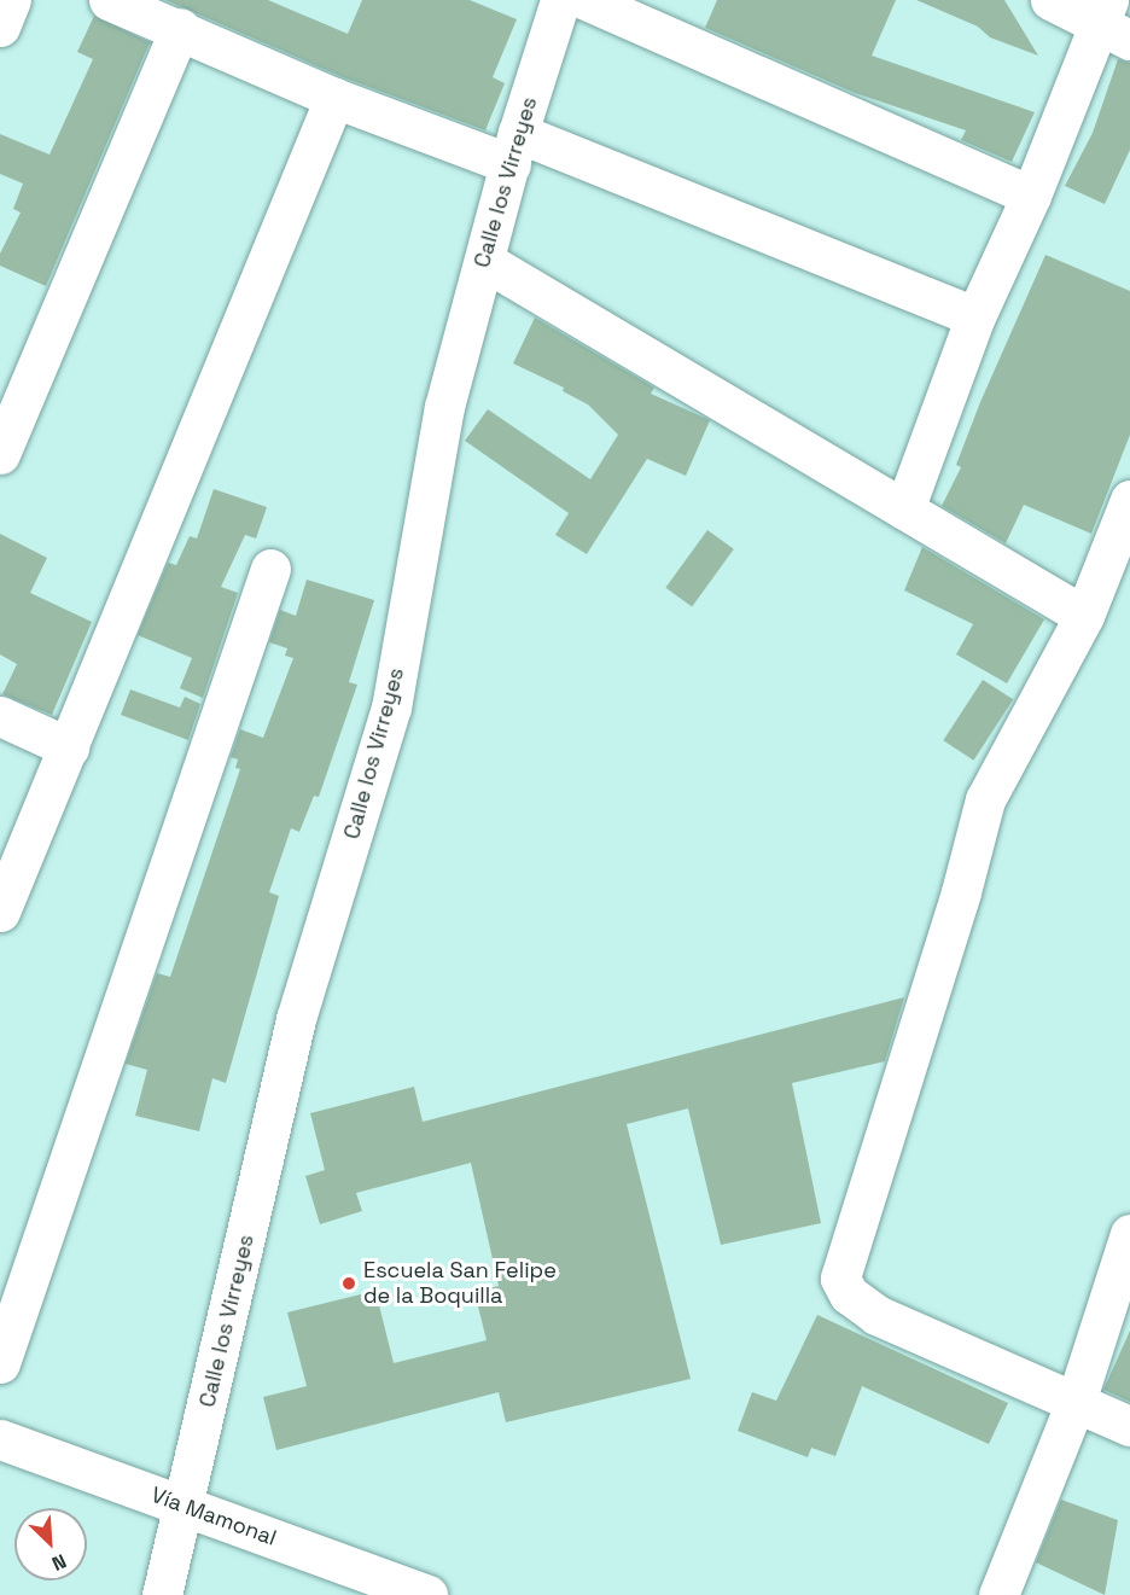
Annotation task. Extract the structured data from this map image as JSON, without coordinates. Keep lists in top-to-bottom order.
{
  "streets": {
    "street": ["Calle los Virreyes", "Vía Mamonal"]
  },
  "crossings": [
    ["Calle los Virreyes", "Vía Mamonal"]
  ],
  "places": ["Escuela San Felipe de la Boquilla"],
  "north": "bottom right"
}
